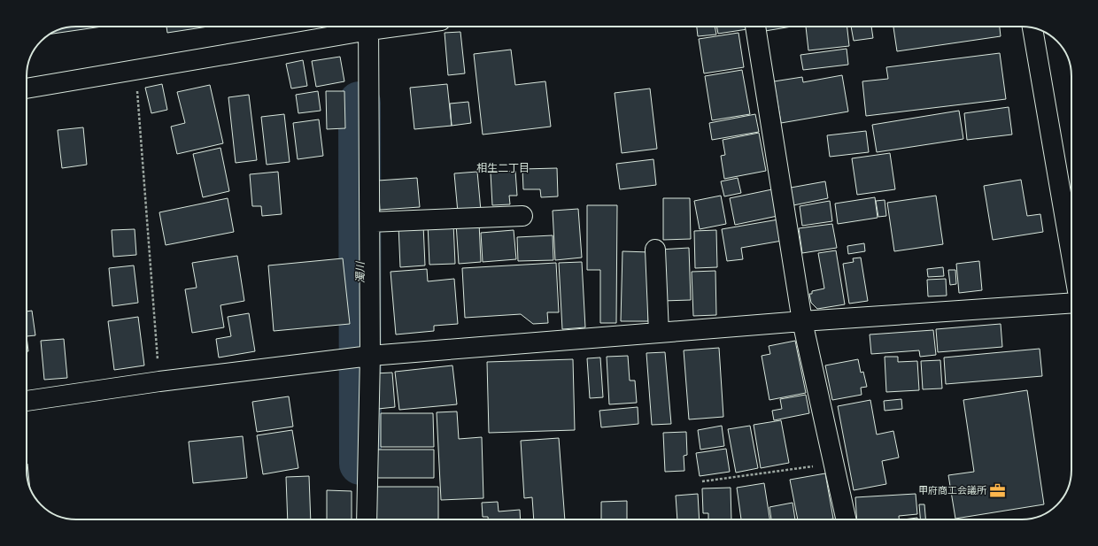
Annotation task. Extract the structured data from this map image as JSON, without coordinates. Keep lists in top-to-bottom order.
{
  "districts": ["相生二丁目"],
  "water": ["濁川"],
  "places": {
    "office": ["甲府商工会議所"]
  }
}
